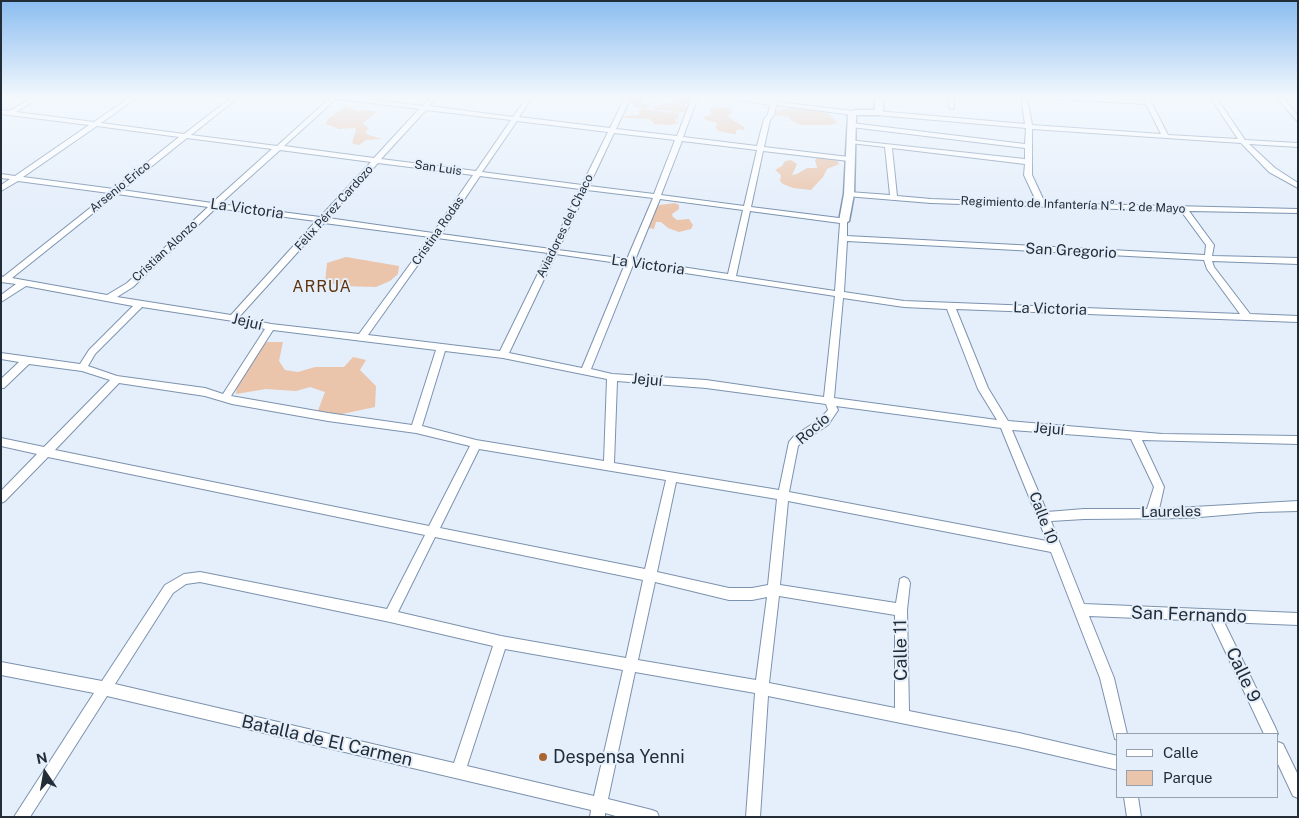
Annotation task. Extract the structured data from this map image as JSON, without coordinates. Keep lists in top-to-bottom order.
{
  "streets": {
    "main road": ["Rocío"],
    "street": [
      "San Luis",
      "Arsenio Erico",
      "Regimiento de Infantería N° 1. 2 de Mayo",
      "Felix Pérez Cardozo",
      "La Victoria",
      "Aviadores del Chaco",
      "Cristina Rodas",
      "Cristian Alonzo",
      "San Gregorio",
      "Jejuí",
      "Laureles",
      "Calle 10",
      "San Fernando",
      "Calle 11",
      "Calle 9",
      "Batalla de El Carmen"
    ]
  },
  "crossings": [
    ["San Luis", "Arsenio Erico"],
    ["San Luis", "Felix Pérez Cardozo"],
    ["San Luis", "Aviadores del Chaco"],
    ["San Luis", "Cristina Rodas"],
    ["San Luis", "Cristian Alonzo"],
    ["San Luis", "Rocío"],
    ["Arsenio Erico", "La Victoria"],
    ["Arsenio Erico", "Jejuí"],
    ["Regimiento de Infantería N° 1. 2 de Mayo", "Rocío"],
    ["Felix Pérez Cardozo", "La Victoria"],
    ["Felix Pérez Cardozo", "Jejuí"],
    ["La Victoria", "Aviadores del Chaco"],
    ["La Victoria", "Cristina Rodas"],
    ["La Victoria", "Cristian Alonzo"],
    ["La Victoria", "Rocío"],
    ["La Victoria", "Calle 10"],
    ["Aviadores del Chaco", "Jejuí"],
    ["Cristina Rodas", "Jejuí"],
    ["Cristian Alonzo", "Jejuí"],
    ["San Gregorio", "Rocío"],
    ["Jejuí", "Rocío"],
    ["Jejuí", "Calle 10"],
    ["Laureles", "Calle 10"],
    ["Calle 10", "San Fernando"],
    ["San Fernando", "Calle 9"]
  ],
  "districts": ["ARRUA"],
  "places": ["Despensa Yenni"],
  "legend": ["Calle", "Parque"],
  "north": "top"
}
